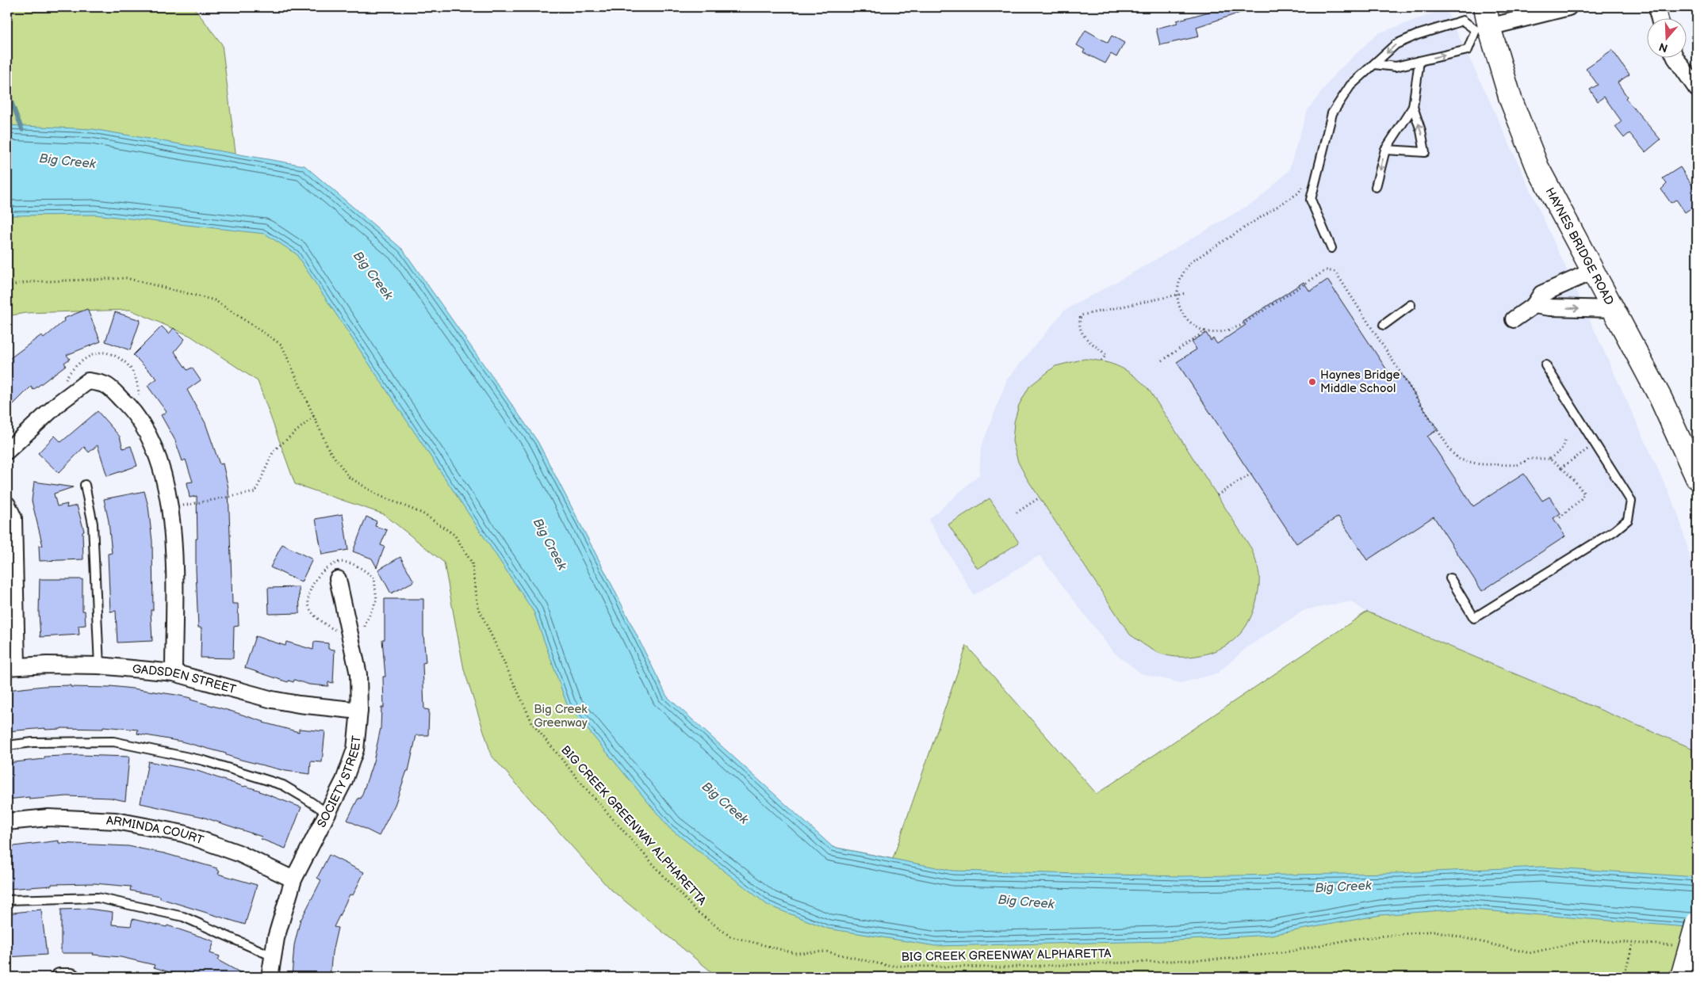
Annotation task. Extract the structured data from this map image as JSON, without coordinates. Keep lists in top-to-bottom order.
{
  "streets": {
    "main road": ["HAYNES BRIDGE ROAD"],
    "street": ["GADSDEN STREET", "SOCIETY STREET", "ARMINDA COURT"],
    "path": ["BIG CREEK GREENWAY ALPHARETTA"]
  },
  "crossings": [
    ["GADSDEN STREET", "SOCIETY STREET"],
    ["SOCIETY STREET", "ARMINDA COURT"]
  ],
  "water": ["Big Creek"],
  "parks": ["Big Creek Greenway"],
  "places": ["Haynes Bridge Middle School"],
  "north": "bottom"
}
